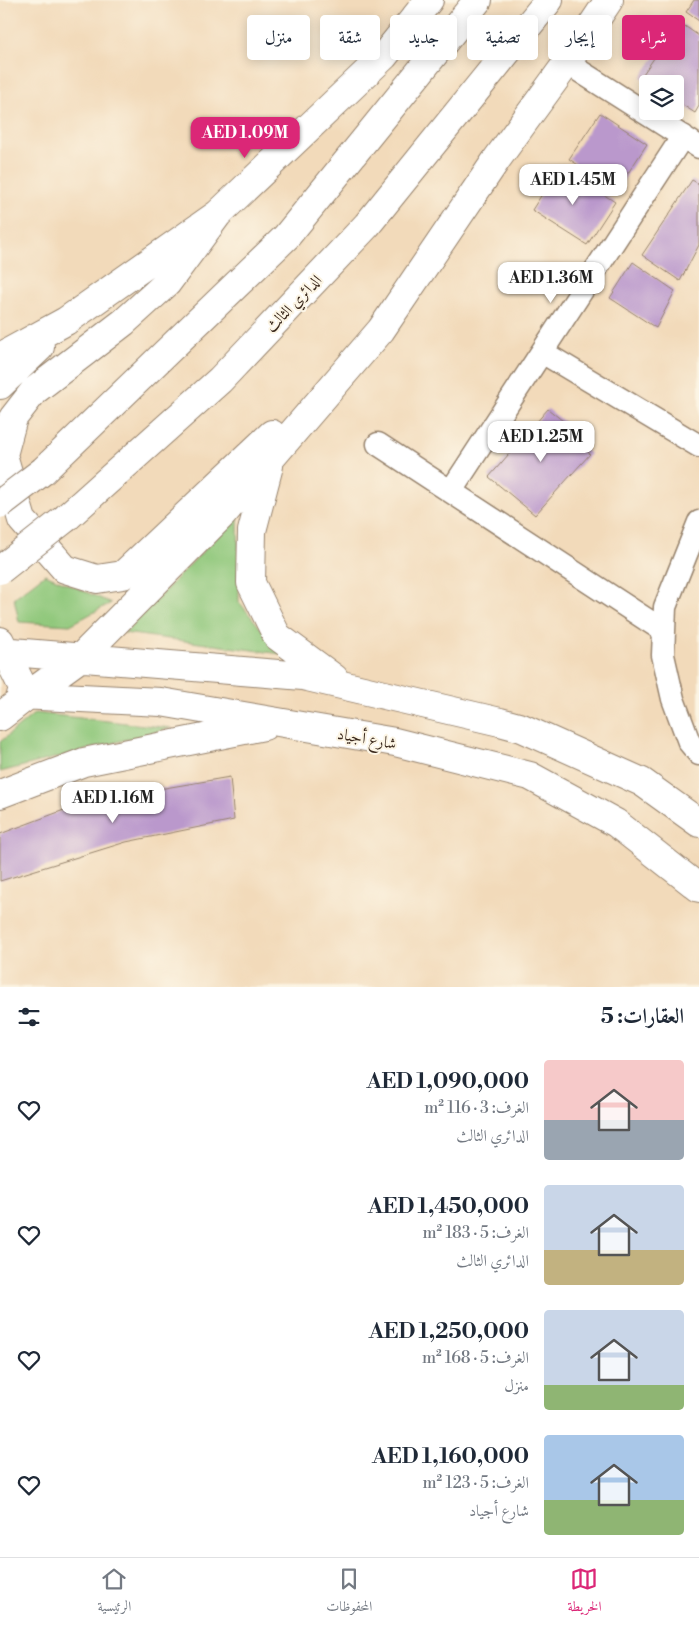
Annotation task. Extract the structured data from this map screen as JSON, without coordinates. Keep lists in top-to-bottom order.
{
  "streets": {
    "main road": ["الدائري الثالث", "شارع أجياد"]
  },
  "page": {
    "chip": [
      "شراء",
      "إيجار",
      "تصفية",
      "جديد",
      "شقة",
      "منزل"
    ],
    "price": [
      "AED 1.09M",
      "AED 1.45M",
      "AED 1.36M",
      "AED 1.25M",
      "AED 1.16M"
    ],
    "heading": "العقارات: 5",
    "list": [
      {
        "name": "AED 1,090,000",
        "note": "الغرف: 3 · 116 m² · الدائري الثالث"
      },
      {
        "name": "AED 1,450,000",
        "note": "الغرف: 5 · 183 m² · الدائري الثالث"
      },
      {
        "name": "AED 1,250,000",
        "note": "الغرف: 5 · 168 m² · منزل"
      },
      {
        "name": "AED 1,160,000",
        "note": "الغرف: 5 · 123 m² · شارع أجياد"
      }
    ],
    "tabs": ["الخريطة", "المحفوظات", "الرئيسية"]
  }
}
